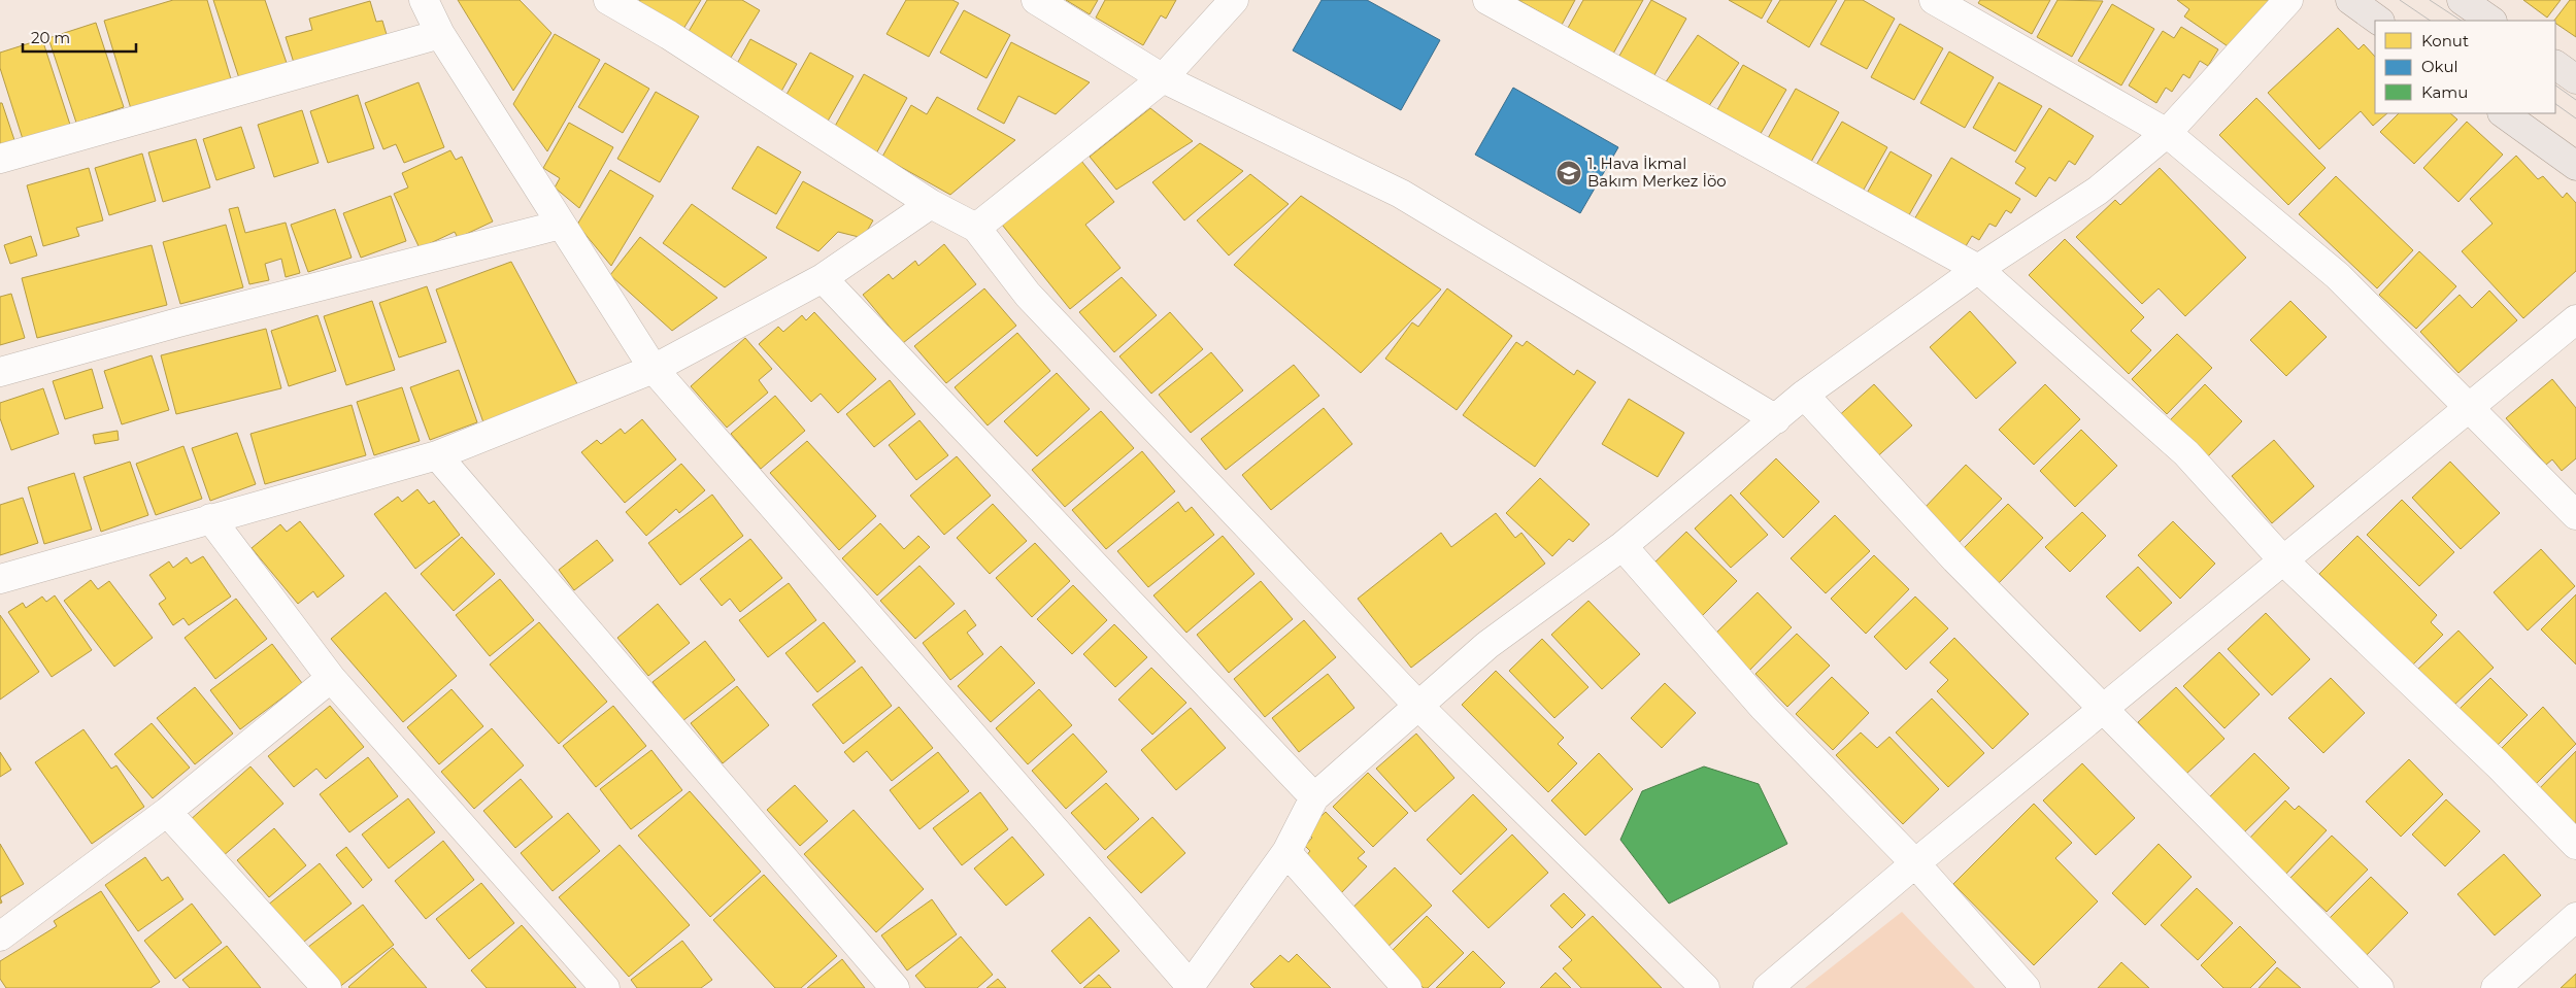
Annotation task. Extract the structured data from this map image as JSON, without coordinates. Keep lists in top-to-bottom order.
{
  "places": {
    "school or university": ["1. Hava İkmal Bakım Merkez İöo"]
  },
  "legend": ["Konut", "Okul", "Kamu"],
  "scale_bar": "20 m"
}
